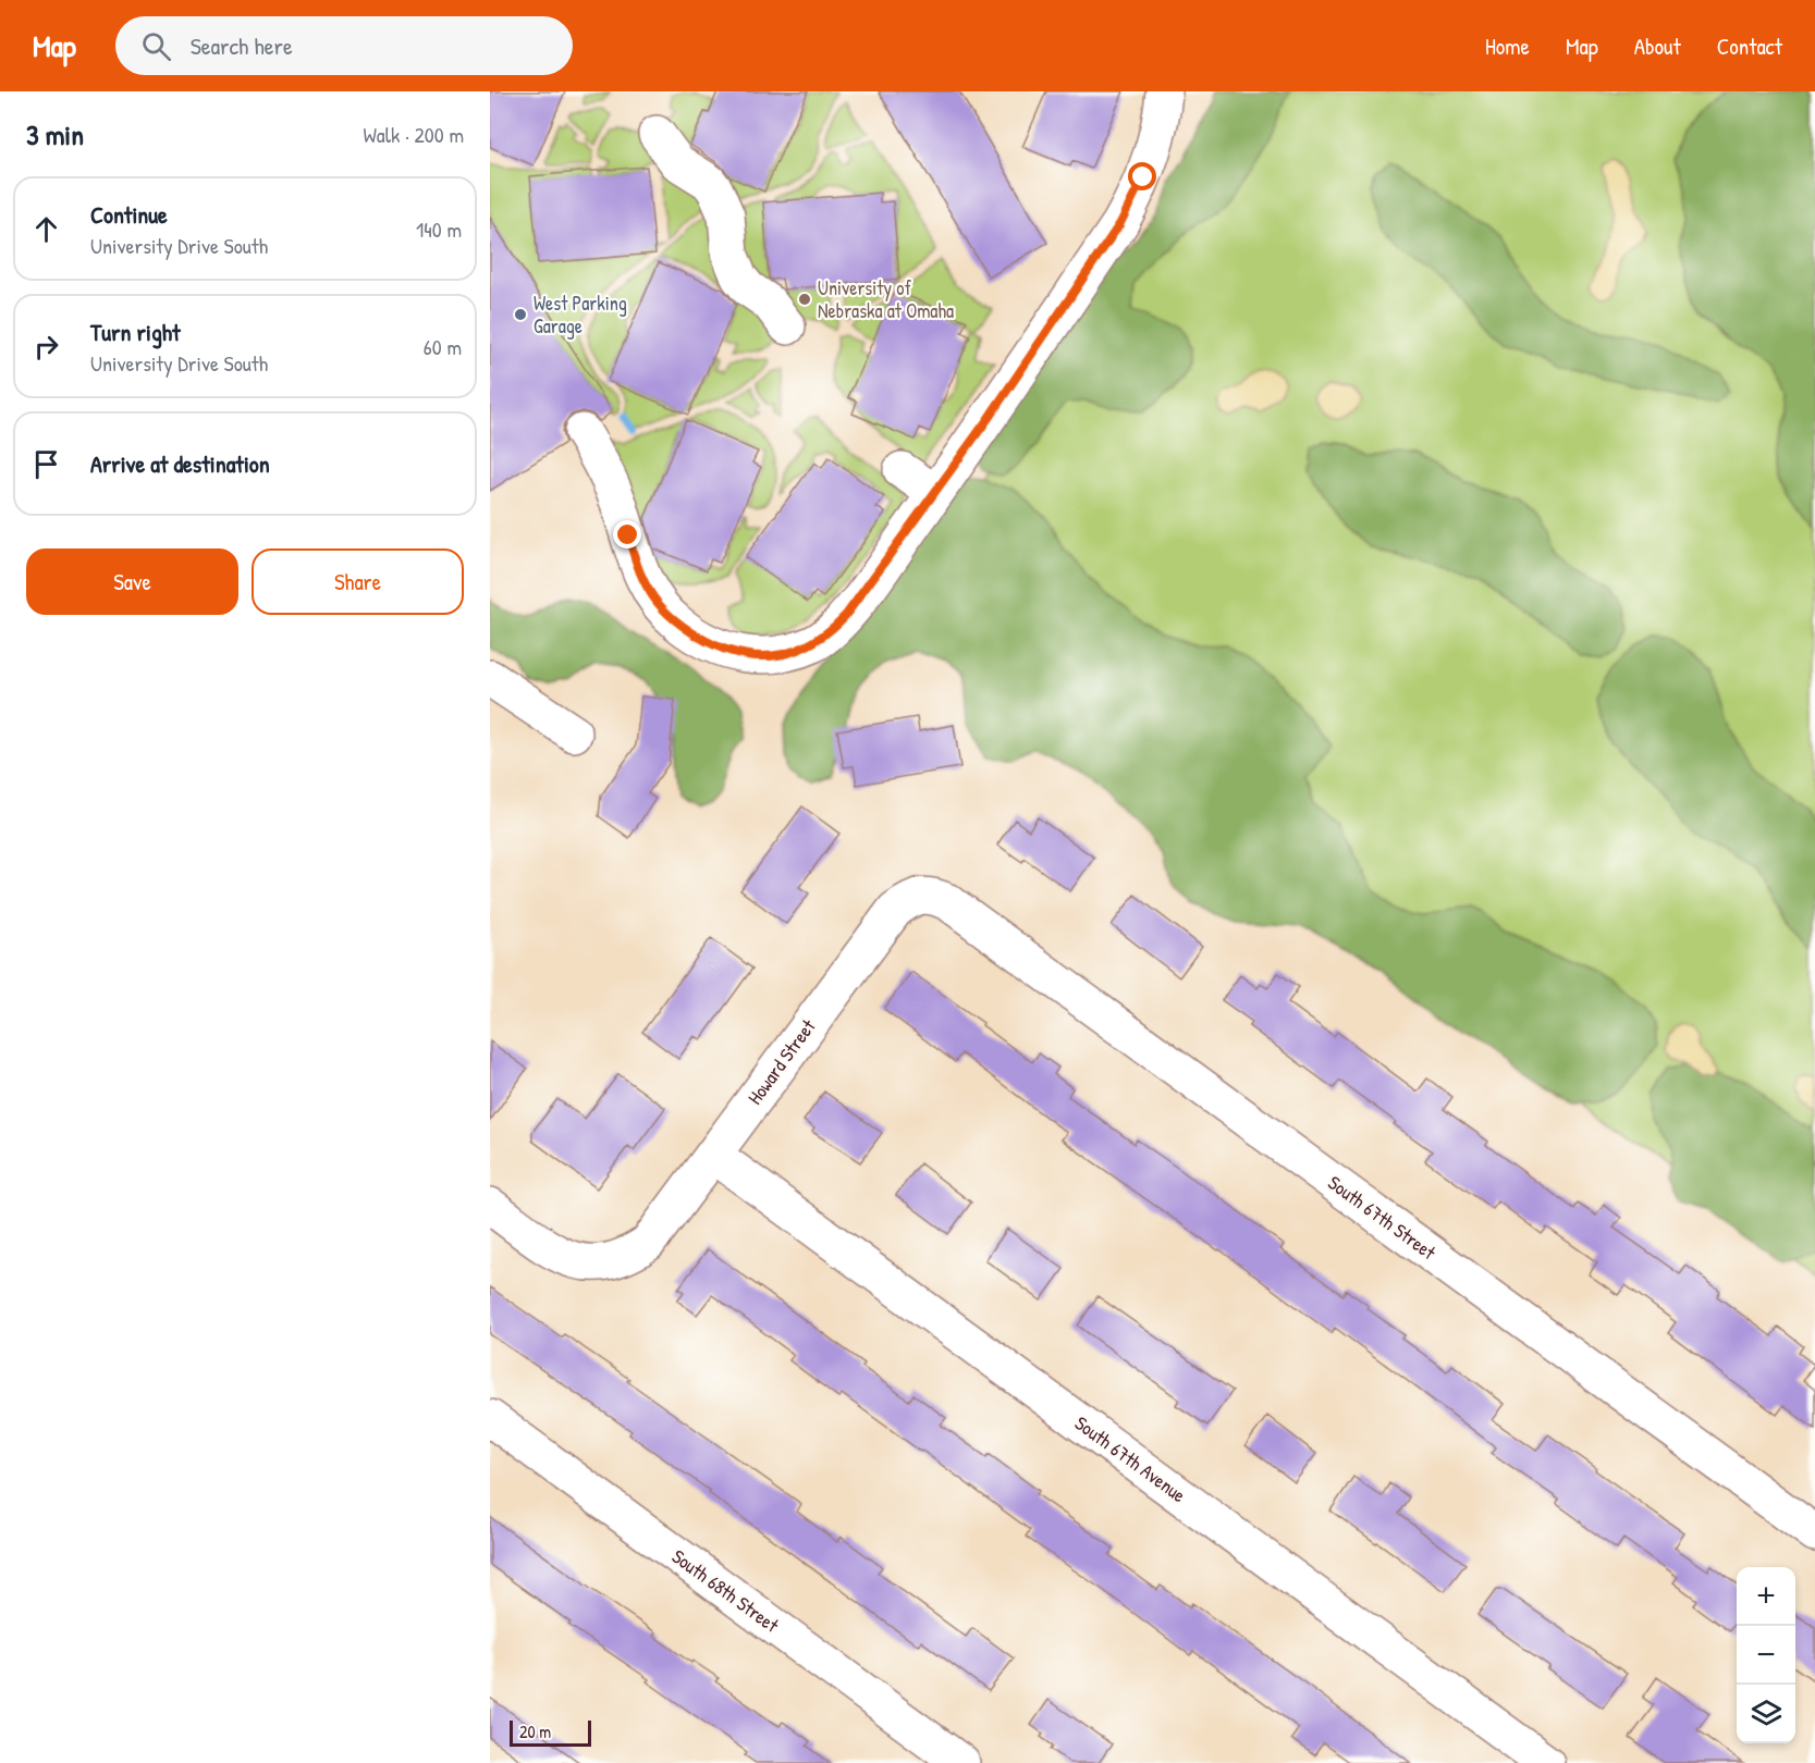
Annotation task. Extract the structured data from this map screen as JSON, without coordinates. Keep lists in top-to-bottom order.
{
  "streets": {
    "street": [
      "Howard Street",
      "South 67th Street",
      "South 67th Avenue",
      "South 68th Street"
    ]
  },
  "crossings": [
    ["Howard Street", "South 67th Street"],
    ["Howard Street", "South 67th Avenue"]
  ],
  "places": ["University of Nebraska at Omaha", "West Parking Garage"],
  "scale_bar": "20 m",
  "page": {
    "header": "Map",
    "search": "Search here",
    "nav": [
      "Home",
      "Map",
      "About",
      "Contact"
    ],
    "heading": ["3 min", "Walk · 200 m"],
    "list": [
      ["Continue", "University Drive South", "140 m"],
      ["Turn right", "University Drive South", "60 m"],
      "Arrive at destination"
    ],
    "buttons": ["Save", "Share"],
    "map_buttons": ["+", "−"],
    "scale": "20 m"
  }
}
